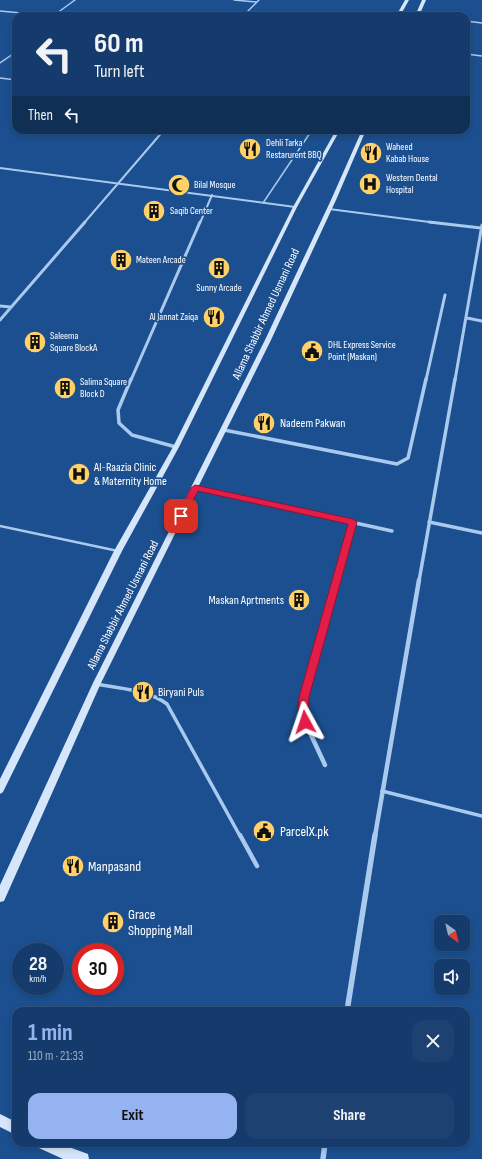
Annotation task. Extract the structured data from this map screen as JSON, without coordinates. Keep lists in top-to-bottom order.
{
  "streets": {
    "main road": ["Allama Shabbir Ahmed Usmani Road"]
  },
  "places": {
    "restaurant": [
      "Dehli Tarka Restarurent BBQ",
      "Waheed Kabab House",
      "Al Jannat Zaiqa",
      "Nadeem Pakwan",
      "Biryani Puls",
      "Manpasand"
    ],
    "hospital": ["Western Dental Hospital", "Al-Raazia Clinic & Maternity Home"],
    "mosque": ["Bilal Mosque"],
    "building": [
      "Saqib Center",
      "Mateen Arcade",
      "Sunny Arcade",
      "Saleema Square BlockA",
      "Salima Square Block D",
      "Maskan Aprtments",
      "Grace Shopping Mall"
    ],
    "public building": ["DHL Express Service Point (Maskan)", "ParcelX.pk"]
  },
  "north": "bottom right",
  "page": {
    "turn": ["60 m", "Turn left"],
    "then": "Then",
    "speed": "28 km/h",
    "limit": "30",
    "heading": ["1 min", "110 m · 21:33"],
    "buttons": ["Exit", "Share"]
  }
}
